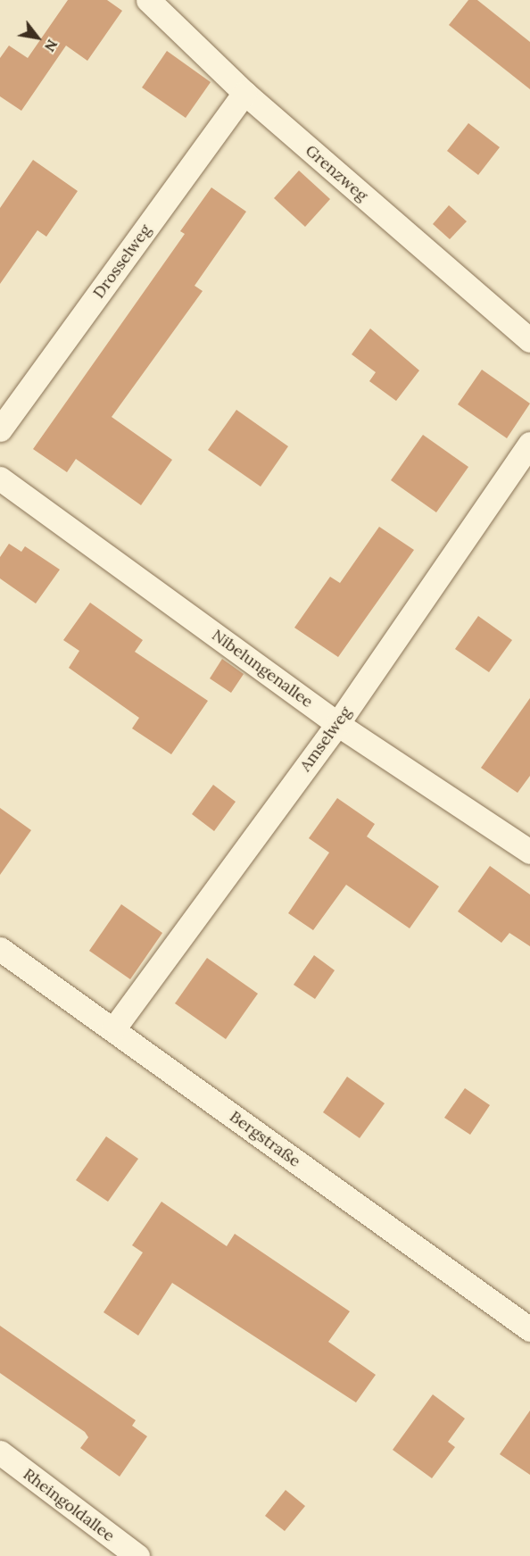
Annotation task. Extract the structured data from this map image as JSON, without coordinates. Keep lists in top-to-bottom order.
{
  "streets": {
    "street": [
      "Grenzweg",
      "Drosselweg",
      "Nibelungenallee",
      "Amselweg",
      "Bergstraße",
      "Rheingoldallee"
    ]
  },
  "crossings": [
    ["Grenzweg", "Drosselweg"],
    ["Nibelungenallee", "Amselweg"],
    ["Amselweg", "Bergstraße"]
  ],
  "north": "bottom right"
}
